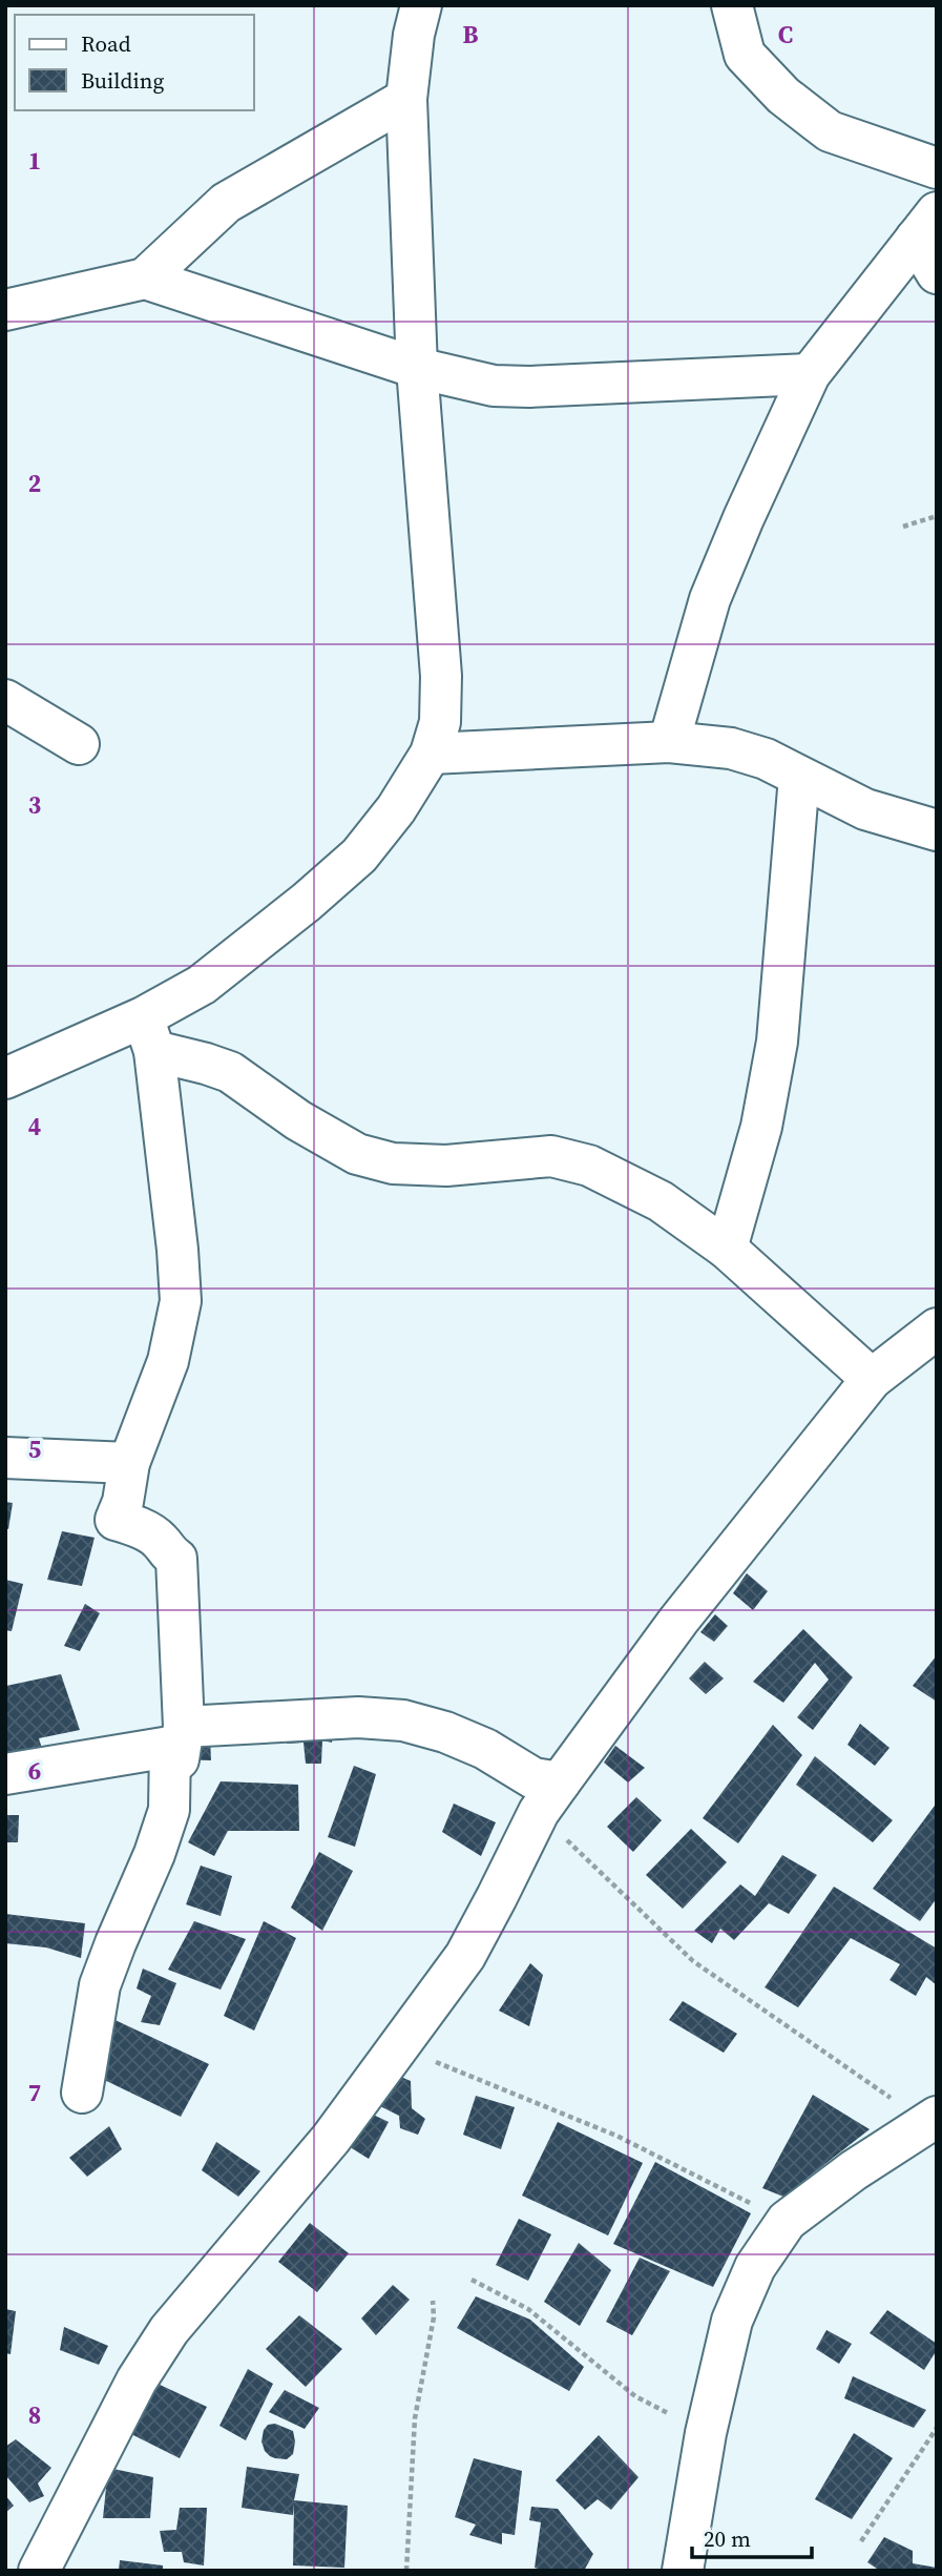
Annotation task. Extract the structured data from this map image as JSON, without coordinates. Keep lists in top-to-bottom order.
{
  "legend": ["Road", "Building"],
  "scale_bar": "20 m",
  "grid": {
    "columns": ["B", "C"],
    "rows": [
      "1",
      "2",
      "3",
      "4",
      "5",
      "6",
      "7",
      "8"
    ]
  }
}
